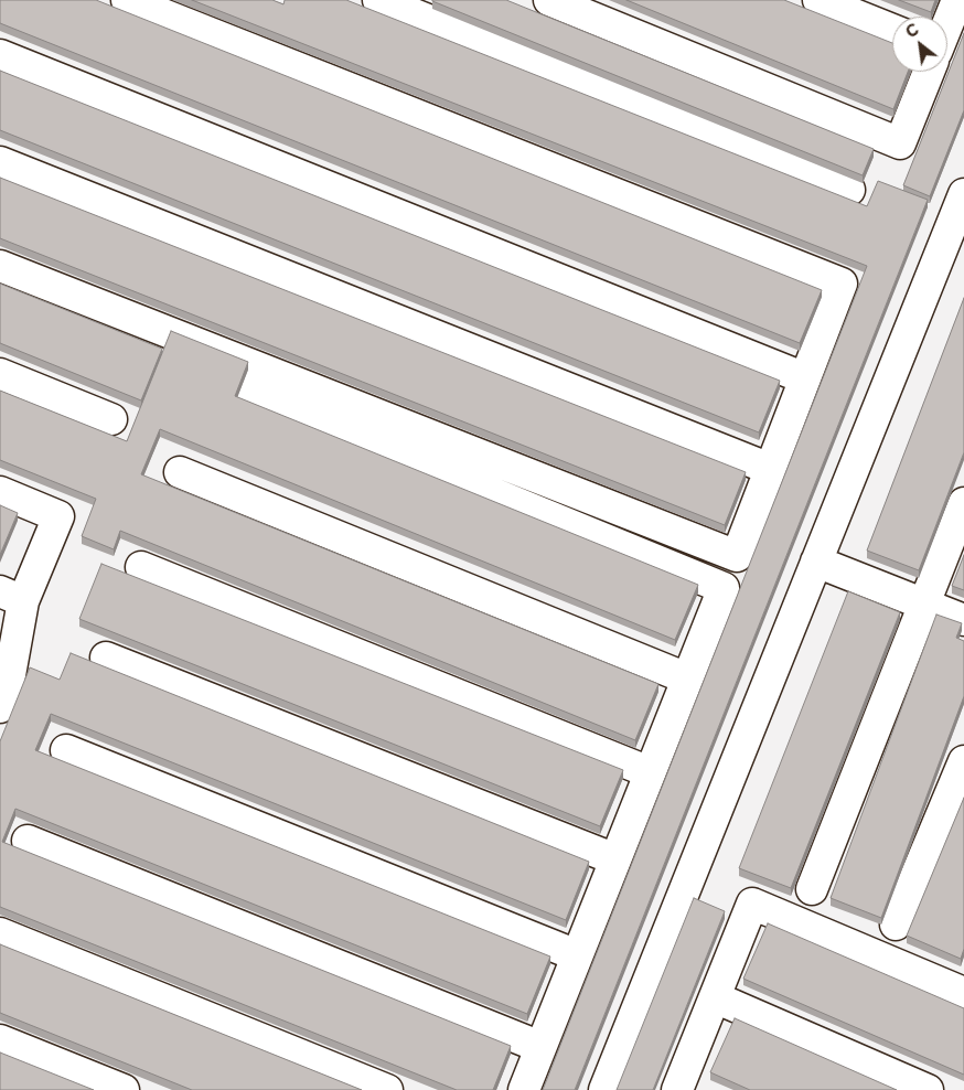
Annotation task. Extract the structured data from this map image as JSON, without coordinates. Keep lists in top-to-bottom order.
{
  "north": "top left"
}
